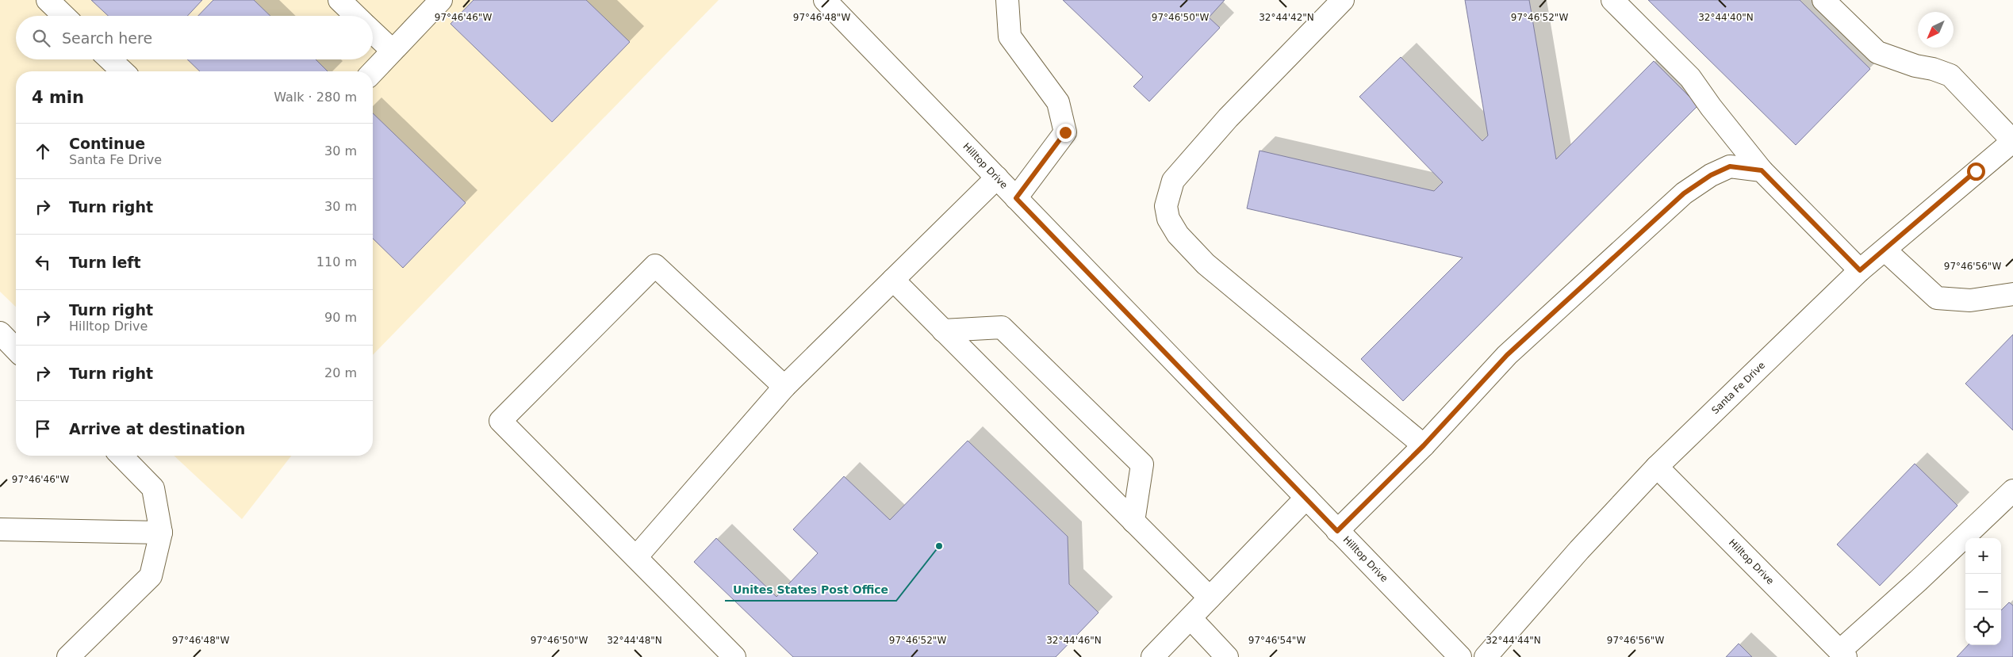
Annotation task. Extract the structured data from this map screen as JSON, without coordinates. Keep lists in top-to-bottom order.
{
  "streets": {
    "street": ["Hilltop Drive", "Santa Fe Drive"]
  },
  "crossings": [
    ["Hilltop Drive", "Santa Fe Drive"]
  ],
  "places": ["Unites States Post Office"],
  "north": "bottom left",
  "page": {
    "search": "Search here",
    "heading": ["4 min", "Walk · 280 m"],
    "list": [
      ["Continue", "Santa Fe Drive", "30 m"],
      ["Turn right", "30 m"],
      ["Turn left", "110 m"],
      ["Turn right", "Hilltop Drive", "90 m"],
      ["Turn right", "20 m"],
      "Arrive at destination"
    ],
    "map_buttons": ["+", "−"]
  },
  "coordinates": [
    "32°44'42\"N",
    "32°44'40\"N",
    "97°46'50\"W",
    "97°46'46\"W",
    "97°46'48\"W",
    "97°46'52\"W",
    "97°46'56\"W",
    "97°46'54\"W",
    "32°44'48\"N",
    "32°44'46\"N",
    "32°44'44\"N"
  ]
}
